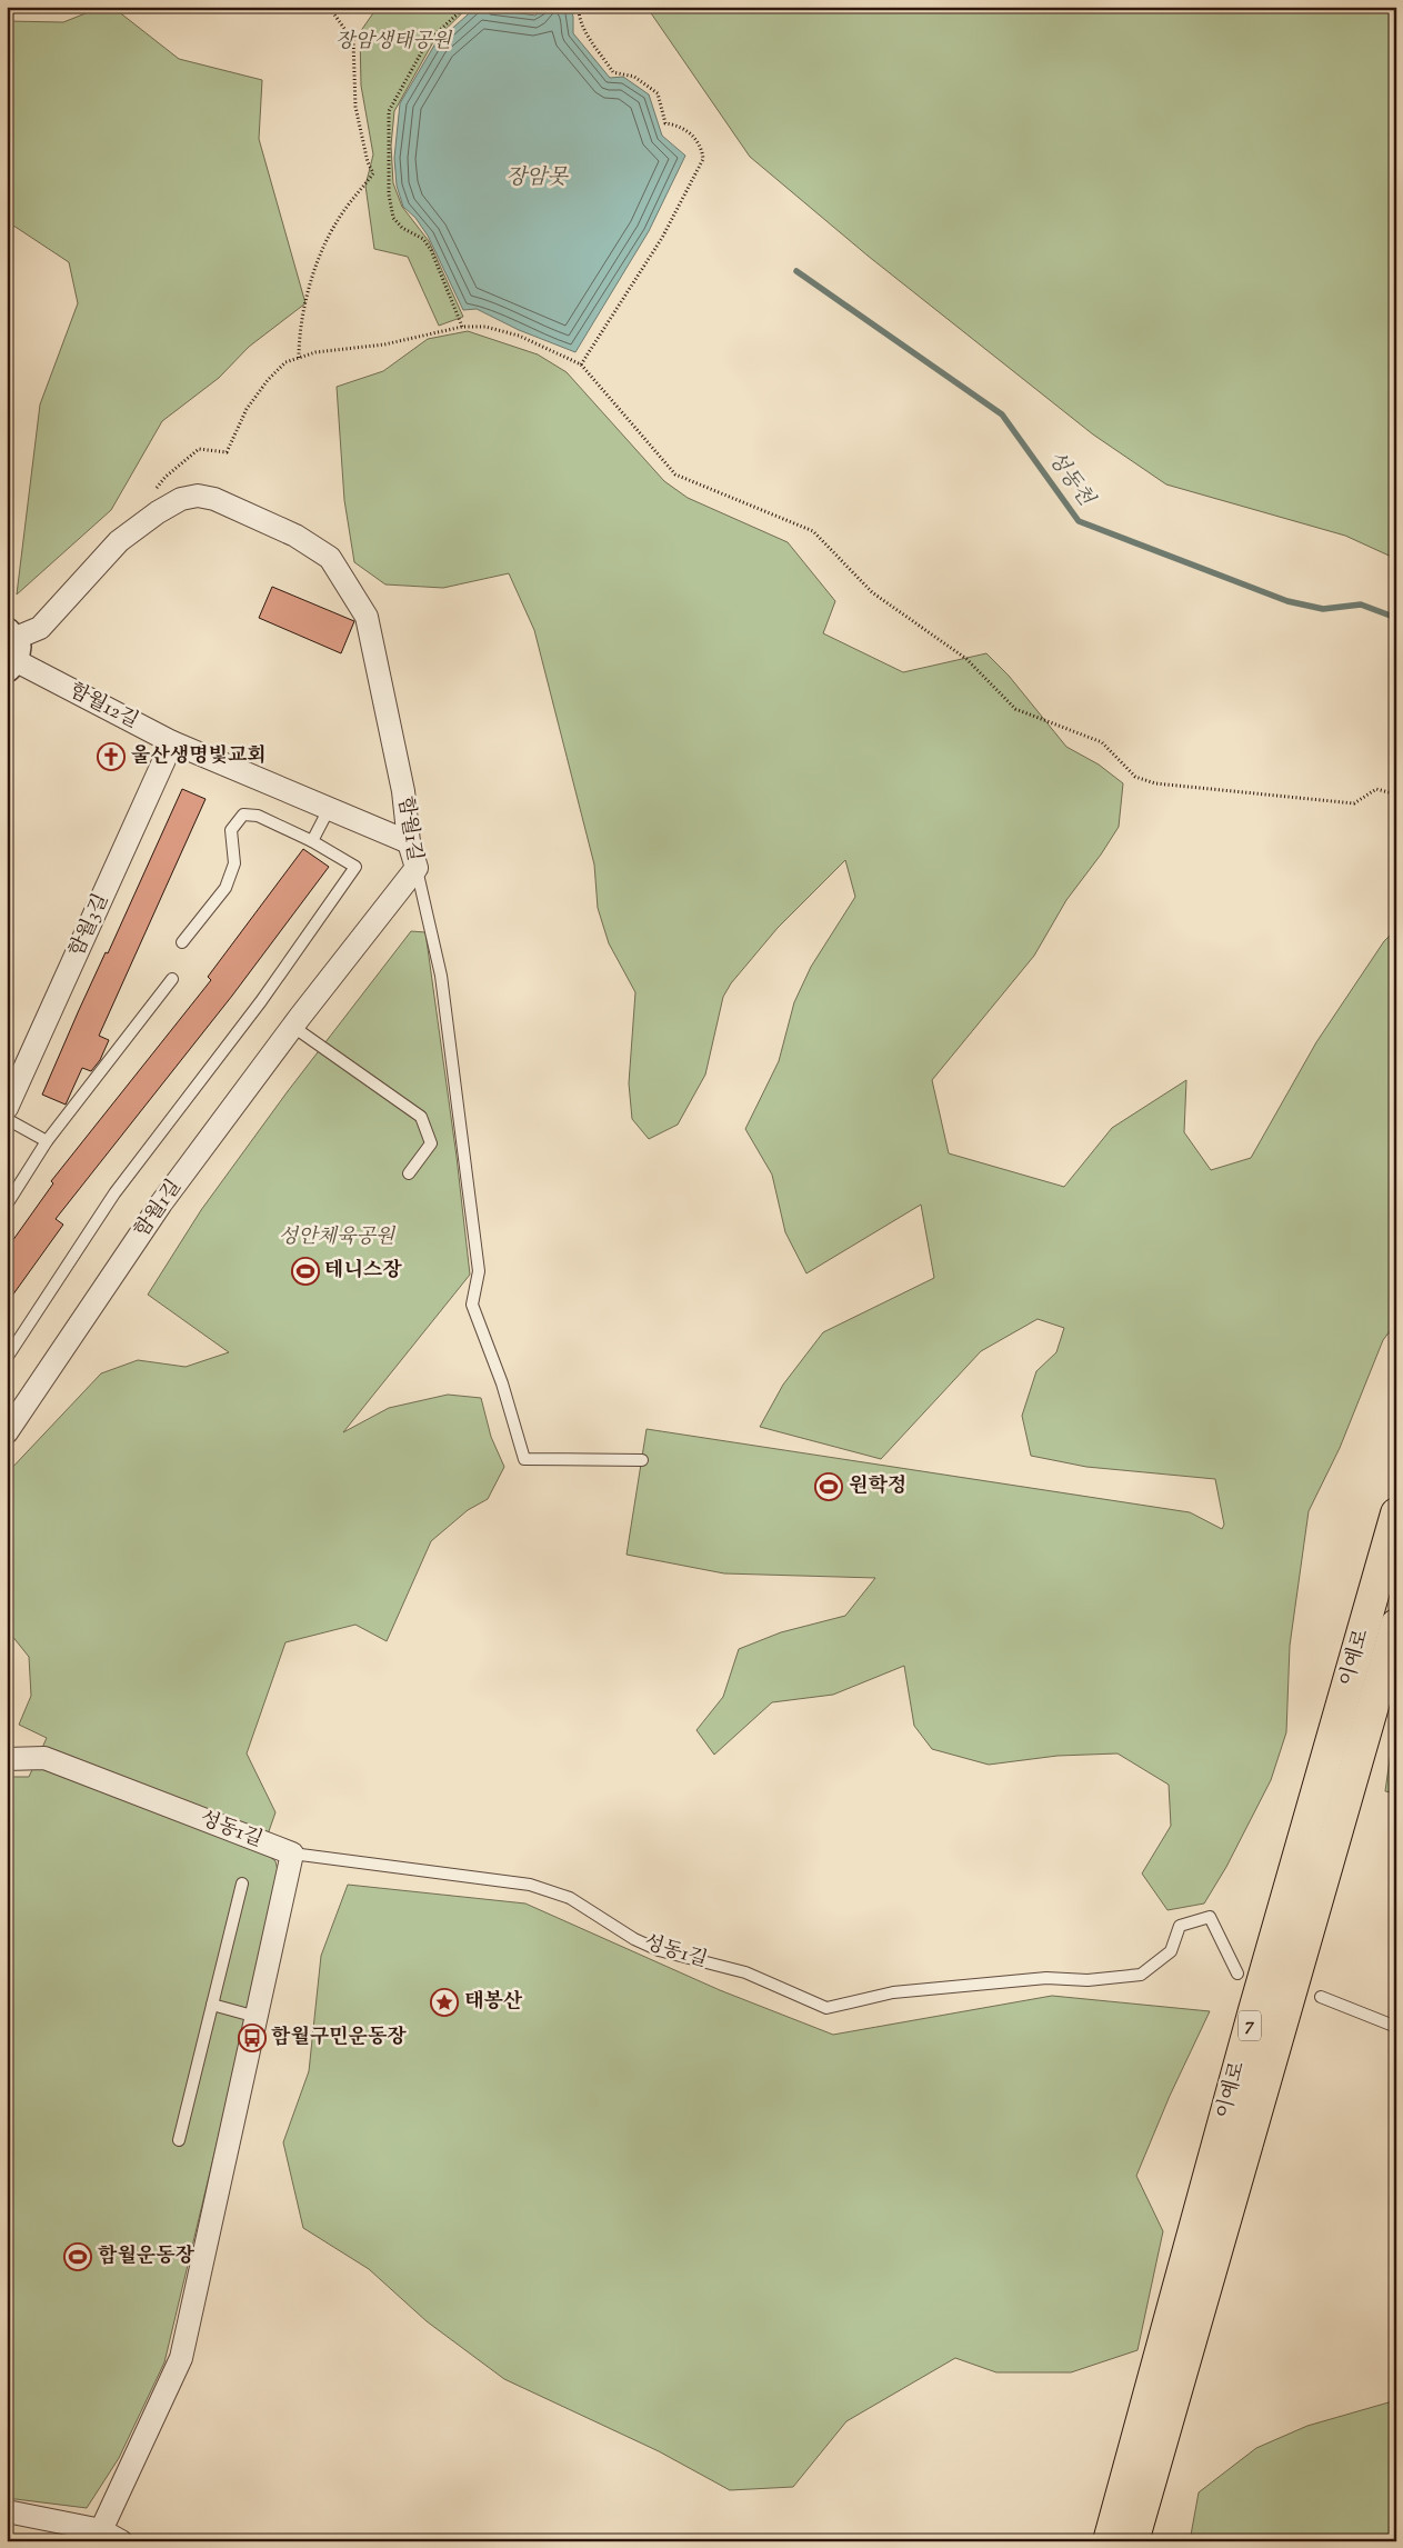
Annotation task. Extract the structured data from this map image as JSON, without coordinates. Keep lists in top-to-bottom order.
{
  "streets": {
    "highway": ["이예로", "7"],
    "street": [
      "함월12길",
      "함월1길",
      "함월3길",
      "성동1길"
    ]
  },
  "crossings": [
    ["함월12길", "함월1길"],
    ["함월12길", "함월3길"]
  ],
  "water": ["장암못", "성동천"],
  "parks": ["장암생태공원", "성안체육공원"],
  "places": {
    "church": ["울산생명빛교회"],
    "sports": ["테니스장", "원학정", "함월운동장"],
    "place": ["태봉산"],
    "bus stop": ["함월구민운동장"]
  }
}
